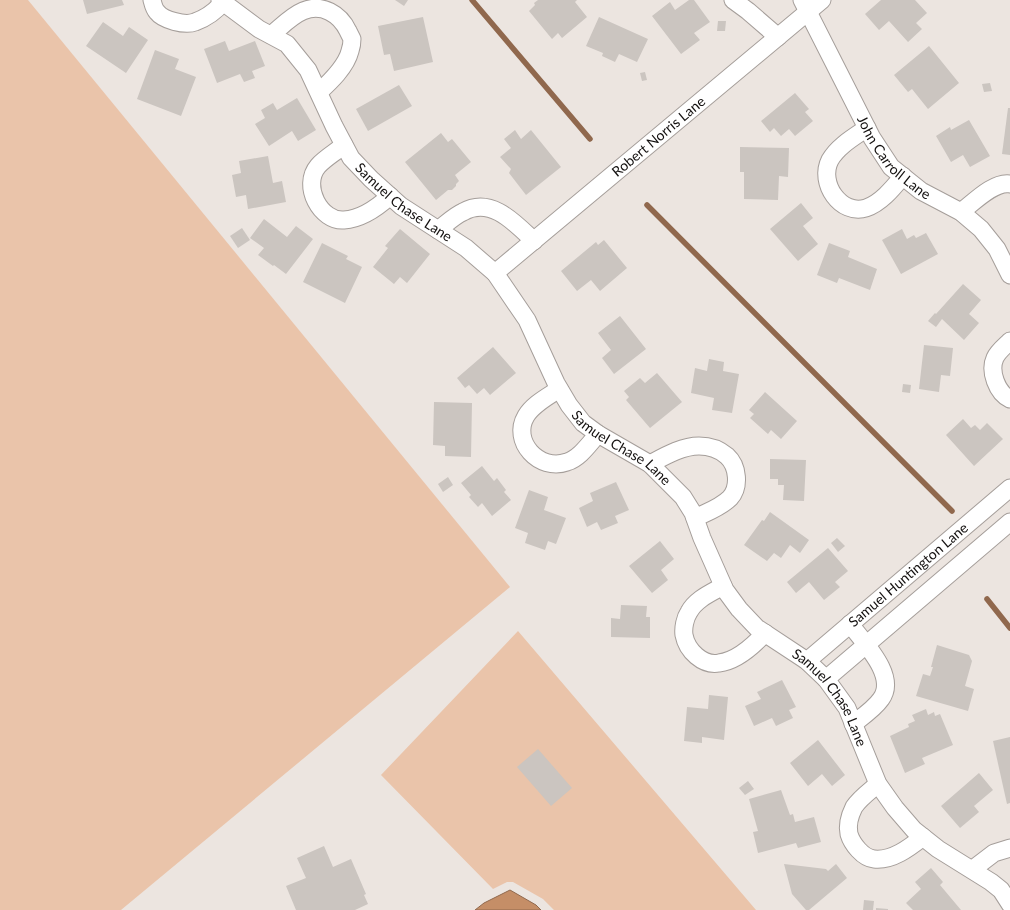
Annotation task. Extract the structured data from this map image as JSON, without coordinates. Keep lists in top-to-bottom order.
{
  "streets": {
    "street": [
      "Robert Norris Lane",
      "John Carroll Lane",
      "Samuel Chase Lane",
      "Samuel Huntington Lane"
    ]
  },
  "crossings": [
    ["Robert Norris Lane", "John Carroll Lane"],
    ["Robert Norris Lane", "Samuel Chase Lane"],
    ["Samuel Chase Lane", "Samuel Huntington Lane"]
  ]
}
